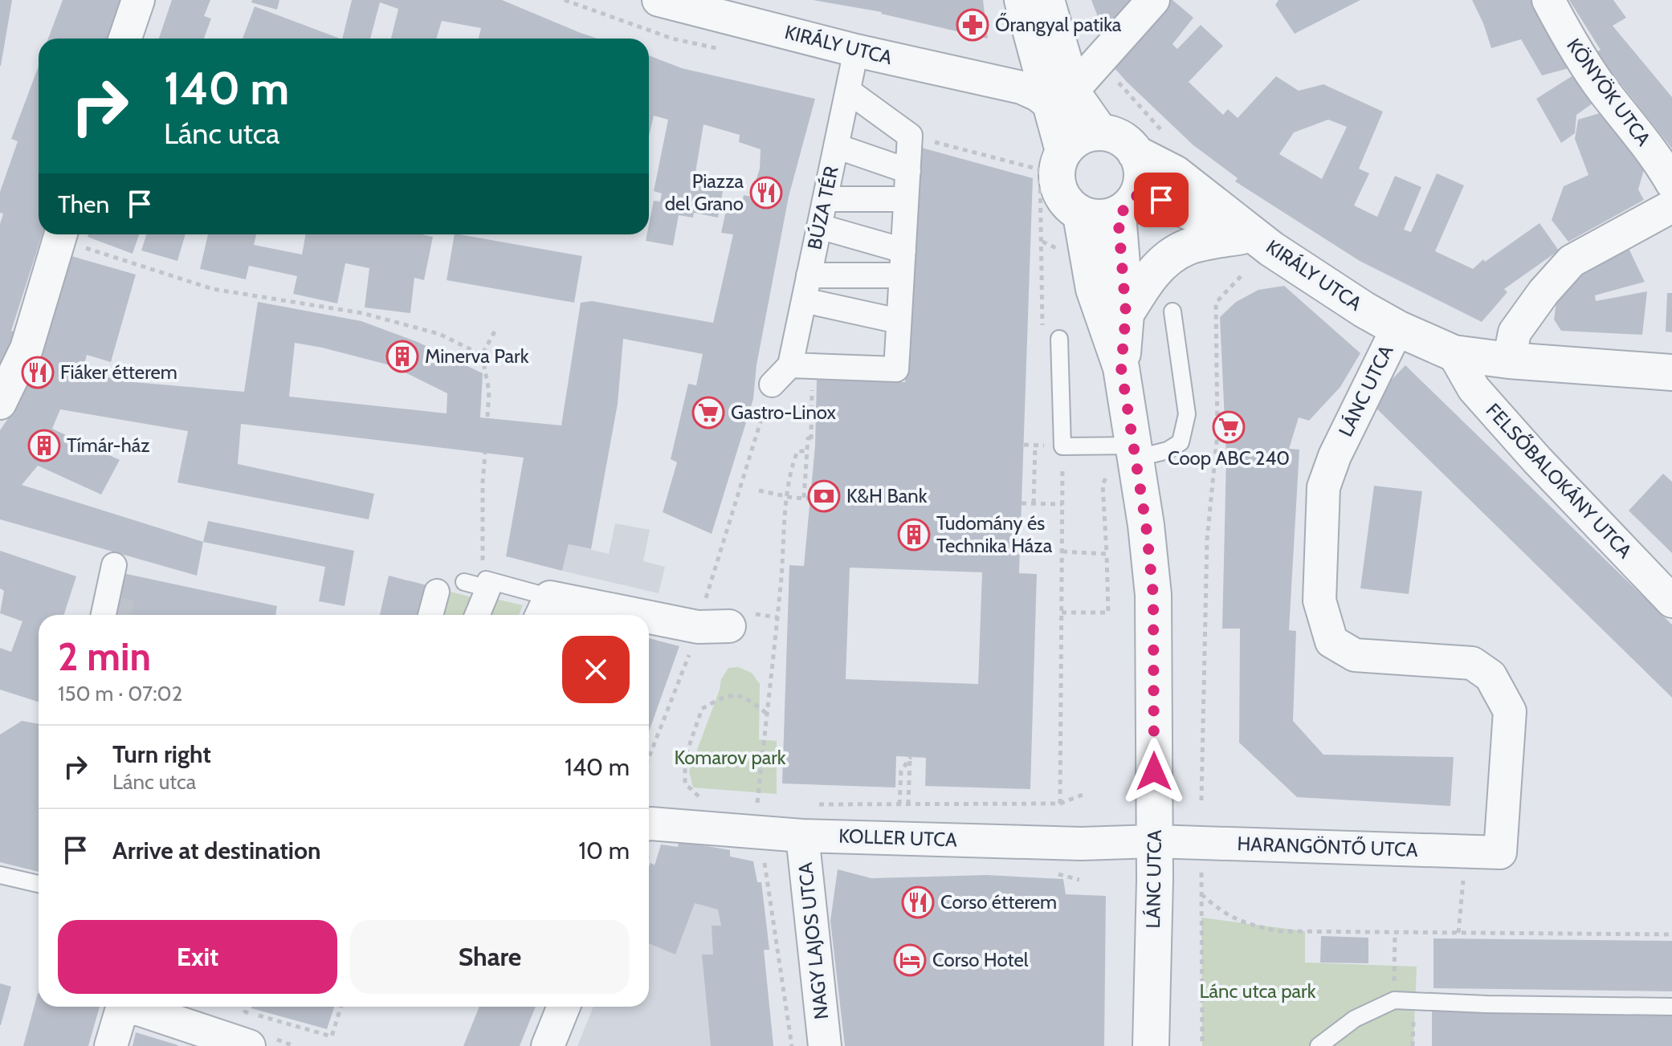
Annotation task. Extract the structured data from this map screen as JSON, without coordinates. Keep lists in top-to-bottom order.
{
  "streets": {
    "street": [
      "KIRÁLY UTCA",
      "KÖNYÖK UTCA",
      "BÚZA TÉR",
      "LÁNC UTCA",
      "FELSŐBALOKÁNY UTCA",
      "KOLLER UTCA",
      "HARANGÖNTŐ UTCA",
      "NAGY LAJOS UTCA"
    ]
  },
  "crossings": [
    ["KIRÁLY UTCA", "BÚZA TÉR"],
    ["KIRÁLY UTCA", "LÁNC UTCA"],
    ["KIRÁLY UTCA", "FELSŐBALOKÁNY UTCA"],
    ["LÁNC UTCA", "KOLLER UTCA"],
    ["LÁNC UTCA", "HARANGÖNTŐ UTCA"],
    ["KOLLER UTCA", "HARANGÖNTŐ UTCA"],
    ["KOLLER UTCA", "NAGY LAJOS UTCA"]
  ],
  "parks": ["Komarov park", "Lánc utca park"],
  "places": {
    "pharmacy": ["Őrangyal patika"],
    "restaurant": ["Piazza del Grano", "Fiáker étterem", "Corso étterem"],
    "building": ["Minerva Park", "Tímár-ház", "Tudomány és Technika Háza"],
    "supermarket": ["Gastro-Linox", "Coop ABC 240"],
    "bank": ["K&H Bank"],
    "hotel": ["Corso Hotel"]
  },
  "page": {
    "turn": ["140 m", "Lánc utca"],
    "then": "Then",
    "heading": ["2 min", "150 m · 07:02"],
    "list": [
      {
        "name": "Turn right",
        "note": "Lánc utca",
        "value": "140 m"
      },
      {
        "name": "Arrive at destination",
        "value": "10 m"
      }
    ],
    "buttons": ["Exit", "Share"]
  }
}
